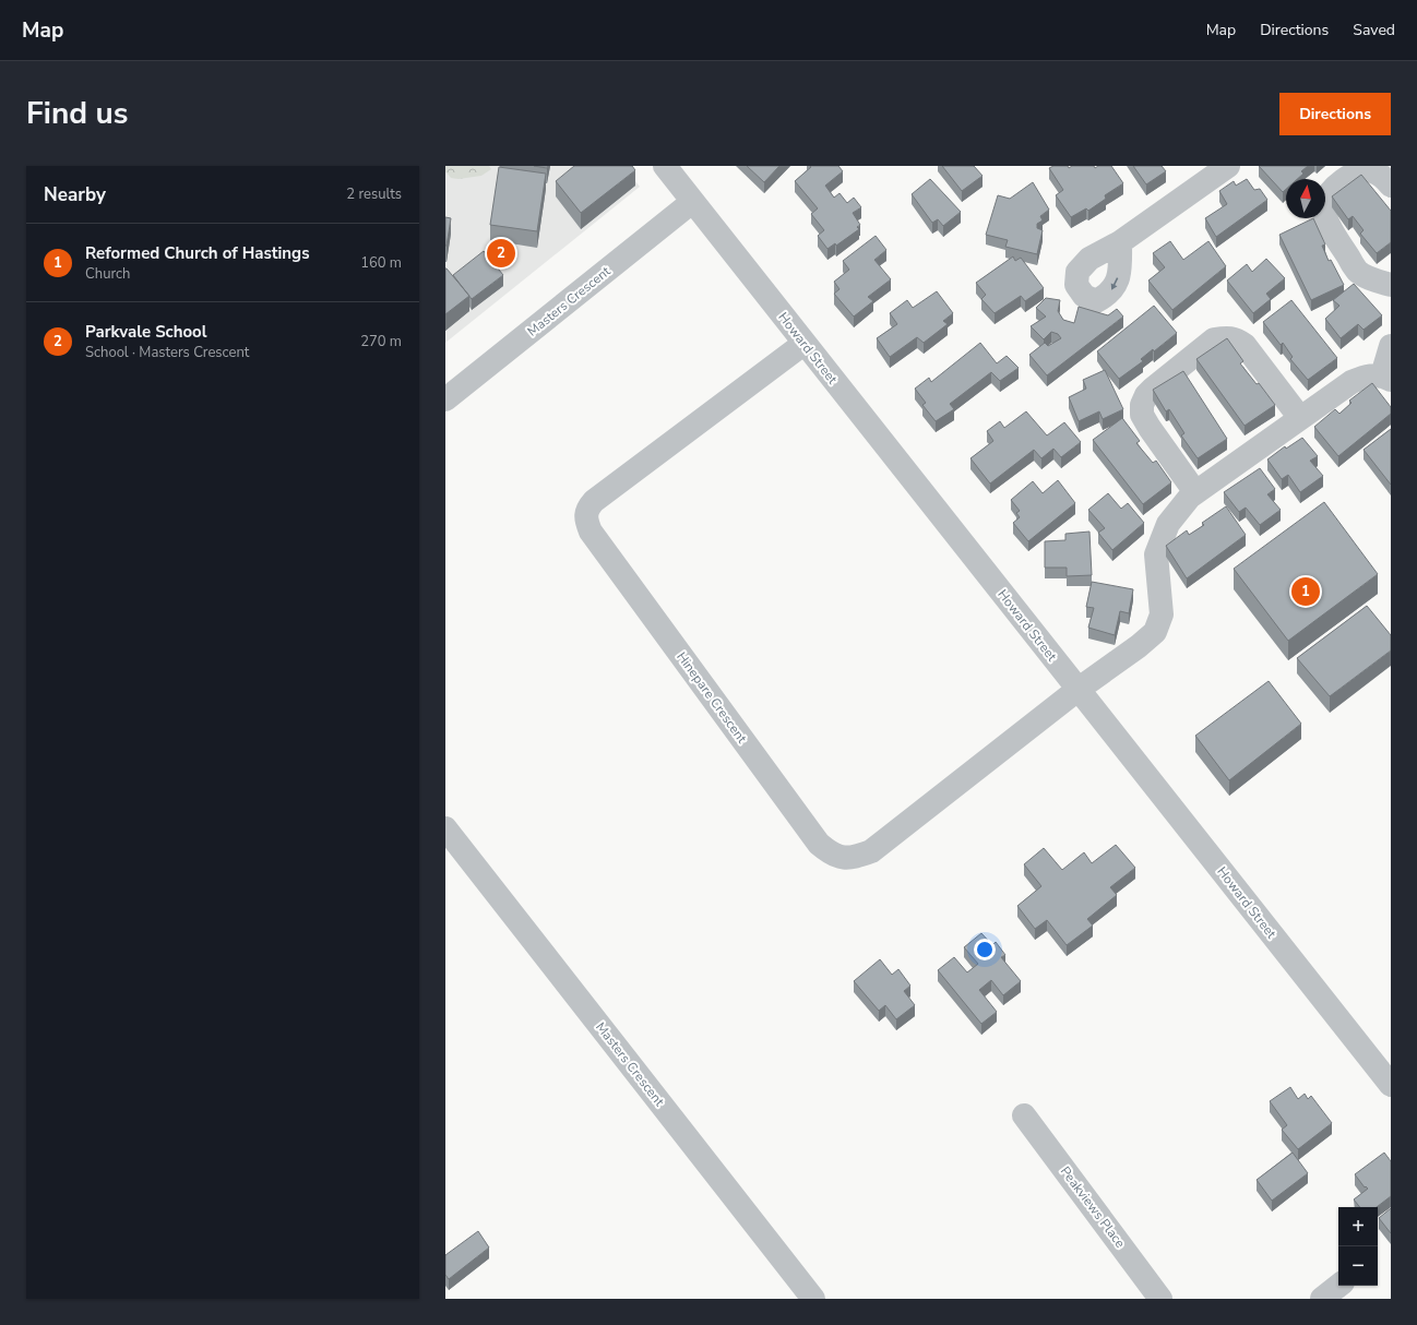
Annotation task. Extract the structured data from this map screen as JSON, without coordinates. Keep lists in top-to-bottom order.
{
  "streets": {
    "street": [
      "Masters Crescent",
      "Howard Street",
      "Hinepare Crescent",
      "Peakviews Place"
    ]
  },
  "crossings": [
    ["Masters Crescent", "Howard Street"],
    ["Howard Street", "Hinepare Crescent"]
  ],
  "north": "top",
  "page": {
    "header": "Map",
    "nav": ["Map", "Directions", "Saved"],
    "title": "Find us",
    "buttons": "Directions",
    "heading": ["Nearby", "2 results"],
    "list": [
      {
        "mark": "1",
        "name": "Reformed Church of Hastings",
        "note": "Church",
        "value": "160 m"
      },
      {
        "mark": "2",
        "name": "Parkvale School",
        "note": "School · Masters Crescent",
        "value": "270 m"
      }
    ],
    "pins": ["2", "1"],
    "map_buttons": ["+", "−"]
  }
}
